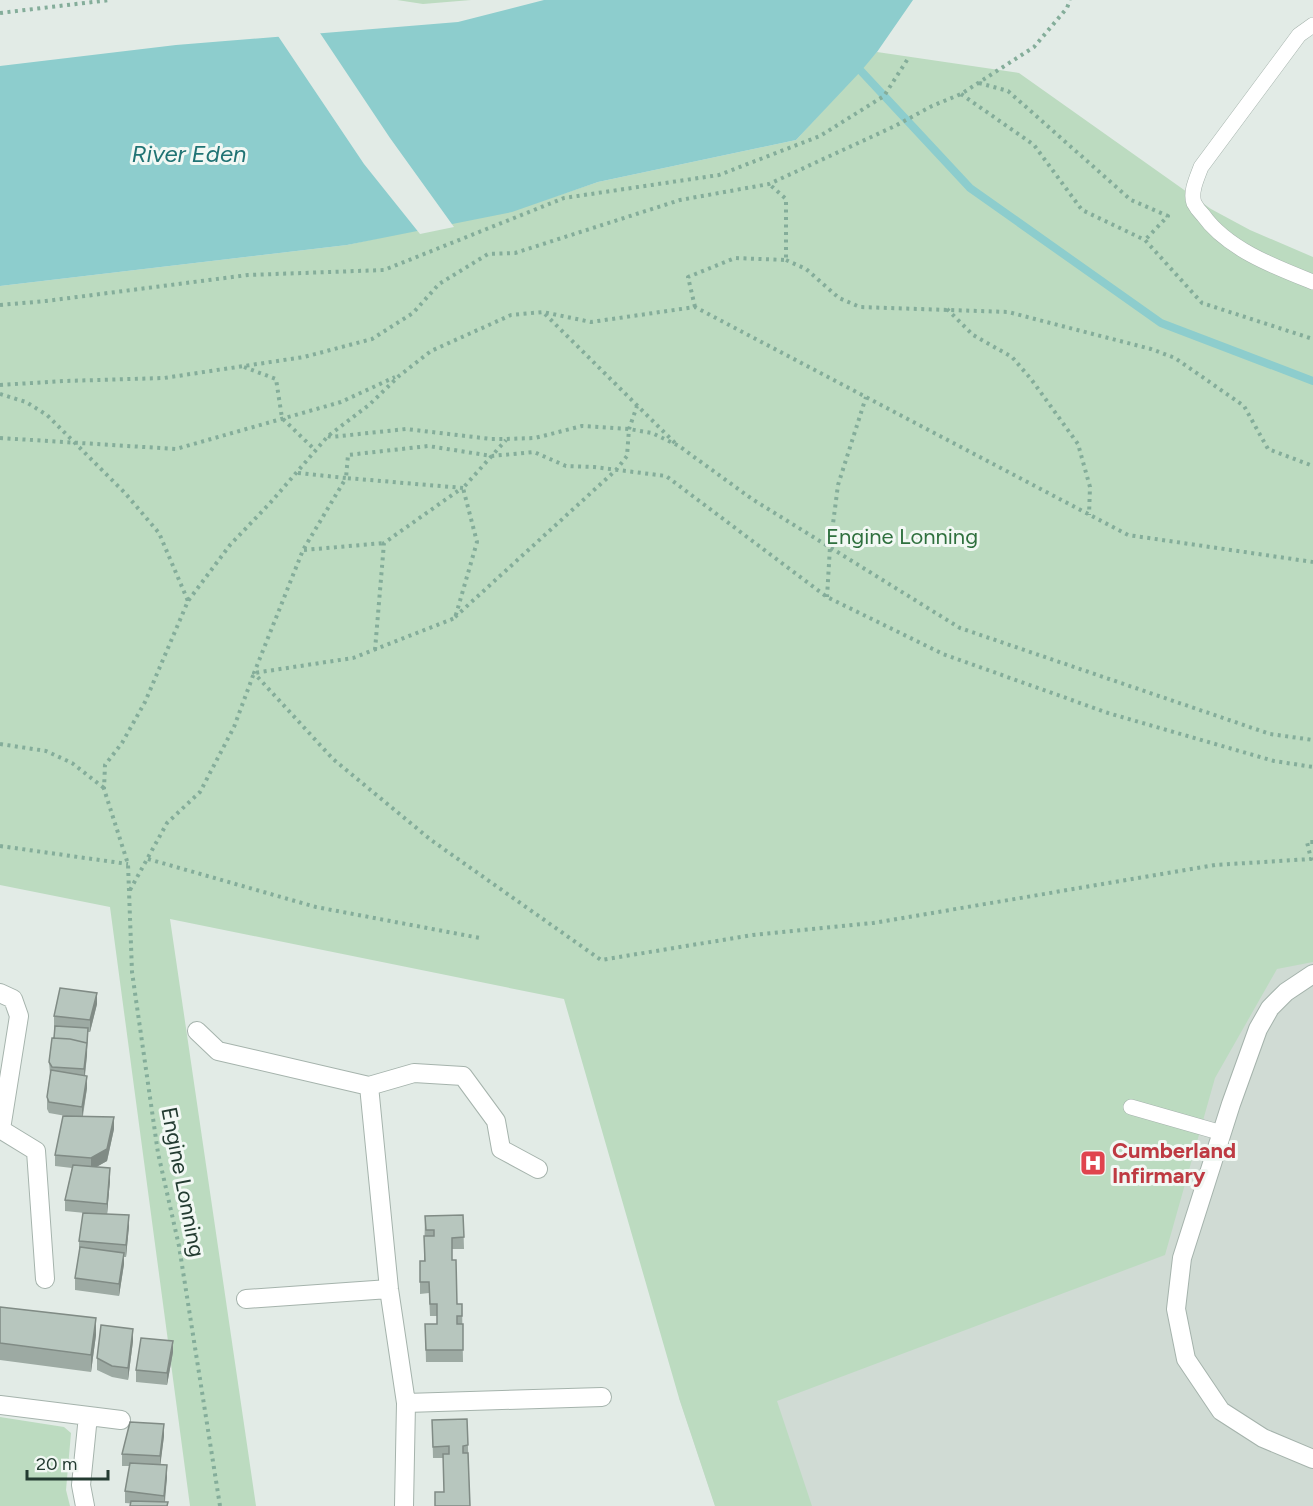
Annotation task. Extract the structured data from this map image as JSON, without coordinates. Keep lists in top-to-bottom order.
{
  "streets": {
    "path": ["Engine Lonning"]
  },
  "water": ["River Eden"],
  "parks": ["Engine Lonning"],
  "places": {
    "hospital": ["Cumberland Infirmary"]
  },
  "scale_bar": "20 m"
}
